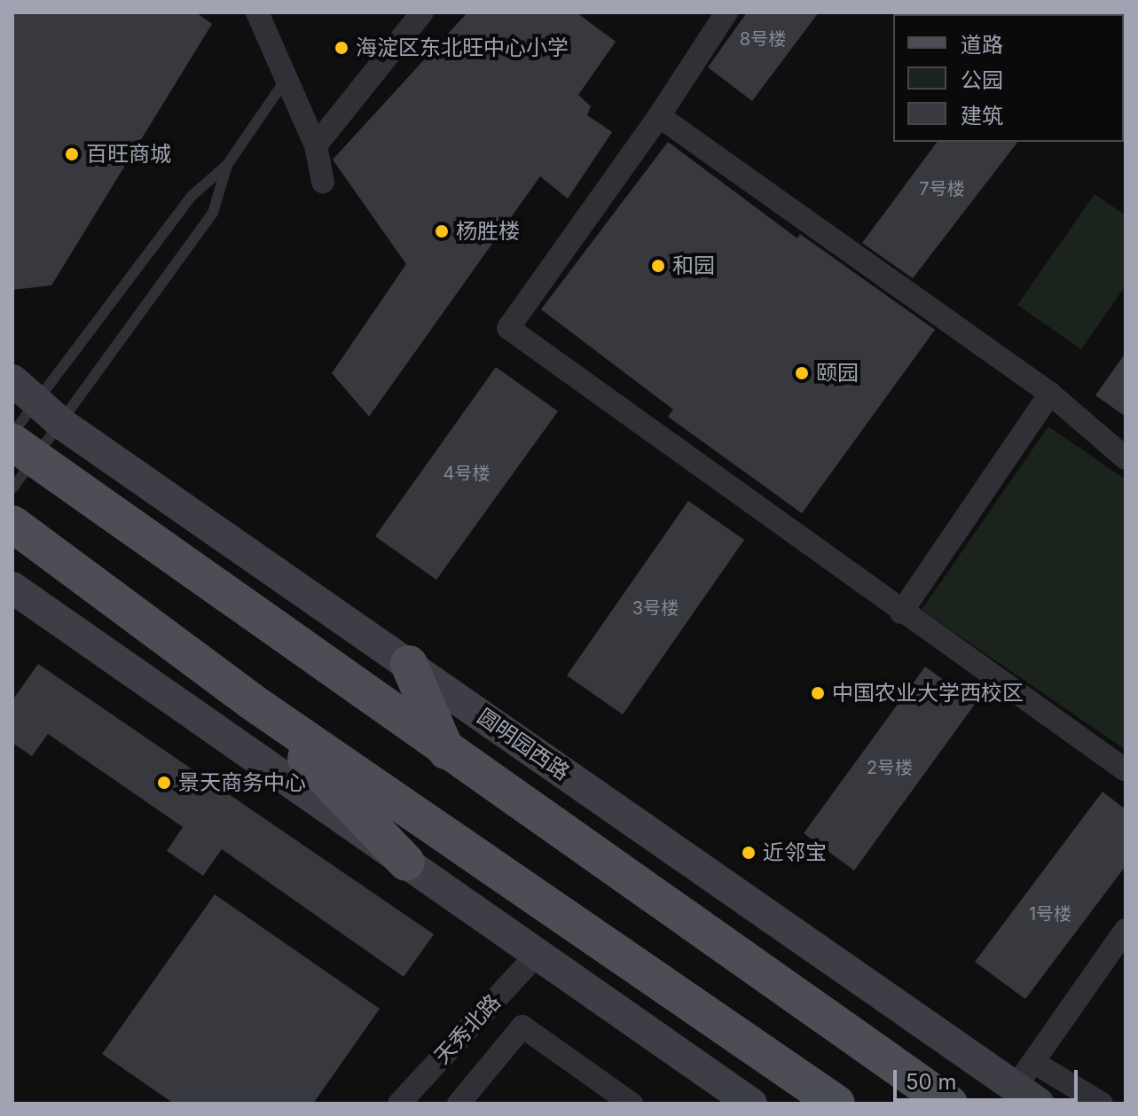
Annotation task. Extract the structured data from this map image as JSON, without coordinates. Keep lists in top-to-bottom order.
{
  "streets": {
    "street": ["圆明园西路", "天秀北路"]
  },
  "places": [
    "海淀区东北旺中心小学",
    "百旺商城",
    "杨胜楼",
    "和园",
    "颐园",
    "中国农业大学西校区",
    "景天商务中心",
    "近邻宝"
  ],
  "house_numbers": [
    "8号楼",
    "7号楼",
    "4号楼",
    "3号楼",
    "2号楼",
    "1号楼"
  ],
  "legend": ["道路", "公园", "建筑"],
  "scale_bar": "50 m"
}
